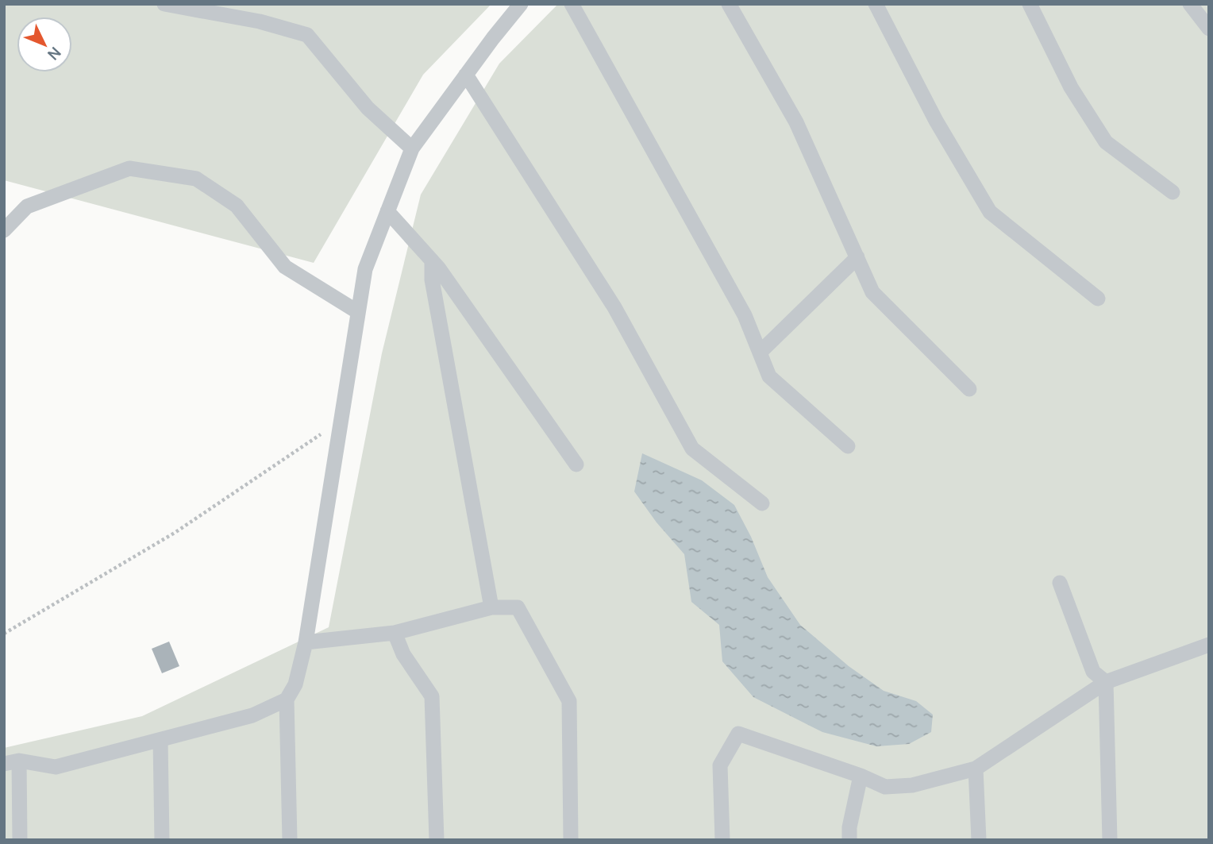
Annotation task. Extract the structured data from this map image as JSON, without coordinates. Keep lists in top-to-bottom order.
{
  "north": "bottom right"
}
